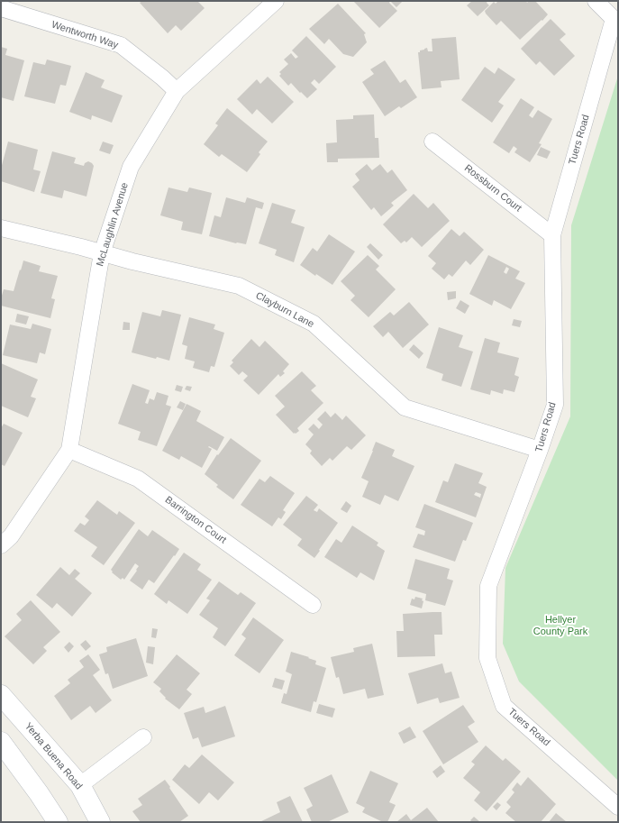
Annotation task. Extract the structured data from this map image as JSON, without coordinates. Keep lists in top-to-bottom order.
{
  "streets": {
    "main road": ["Yerba Buena Road"],
    "street": [
      "Wentworth Way",
      "Tuers Road",
      "Rossburn Court",
      "McLaughlin Avenue",
      "Clayburn Lane",
      "Barrington Court"
    ]
  },
  "crossings": [
    ["Wentworth Way", "McLaughlin Avenue"],
    ["Tuers Road", "Rossburn Court"],
    ["Tuers Road", "Clayburn Lane"],
    ["McLaughlin Avenue", "Clayburn Lane"],
    ["McLaughlin Avenue", "Barrington Court"]
  ],
  "parks": ["Hellyer County Park"]
}
